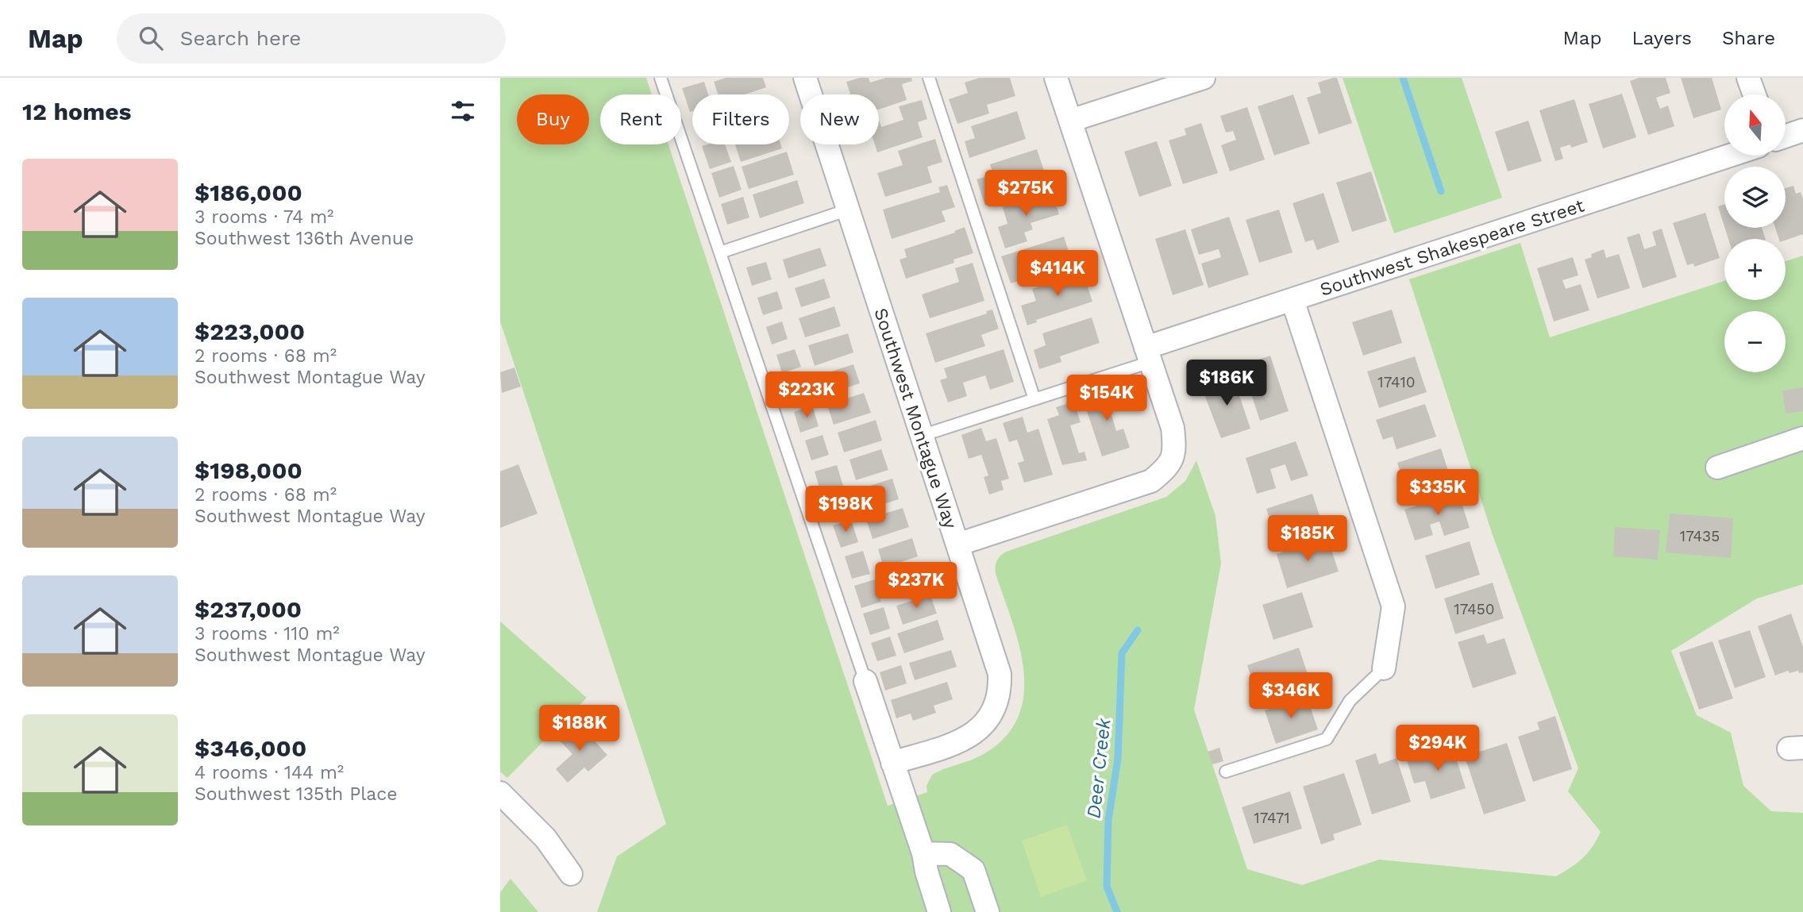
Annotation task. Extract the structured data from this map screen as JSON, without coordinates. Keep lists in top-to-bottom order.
{
  "streets": {
    "street": ["Southwest Shakespeare Street", "Southwest Montague Way"]
  },
  "water": ["Deer Creek"],
  "house_numbers": [
    "17410",
    "17435",
    "17450",
    "17471"
  ],
  "north": "top",
  "page": {
    "header": "Map",
    "search": "Search here",
    "nav": ["Map", "Layers", "Share"],
    "heading": "12 homes",
    "map_buttons": ["+", "−"],
    "chip": [
      "Buy",
      "Rent",
      "Filters",
      "New"
    ],
    "list": [
      {
        "name": "$186,000",
        "note": "3 rooms · 74 m² · Southwest 136th Avenue"
      },
      {
        "name": "$223,000",
        "note": "2 rooms · 68 m² · Southwest Montague Way"
      },
      {
        "name": "$198,000",
        "note": "2 rooms · 68 m² · Southwest Montague Way"
      },
      {
        "name": "$237,000",
        "note": "3 rooms · 110 m² · Southwest Montague Way"
      },
      {
        "name": "$346,000",
        "note": "4 rooms · 144 m² · Southwest 135th Place"
      }
    ],
    "price": [
      "$275K",
      "$414K",
      "$186K",
      "$223K",
      "$154K",
      "$335K",
      "$198K",
      "$185K",
      "$237K",
      "$346K",
      "$188K",
      "$294K"
    ]
  }
}
